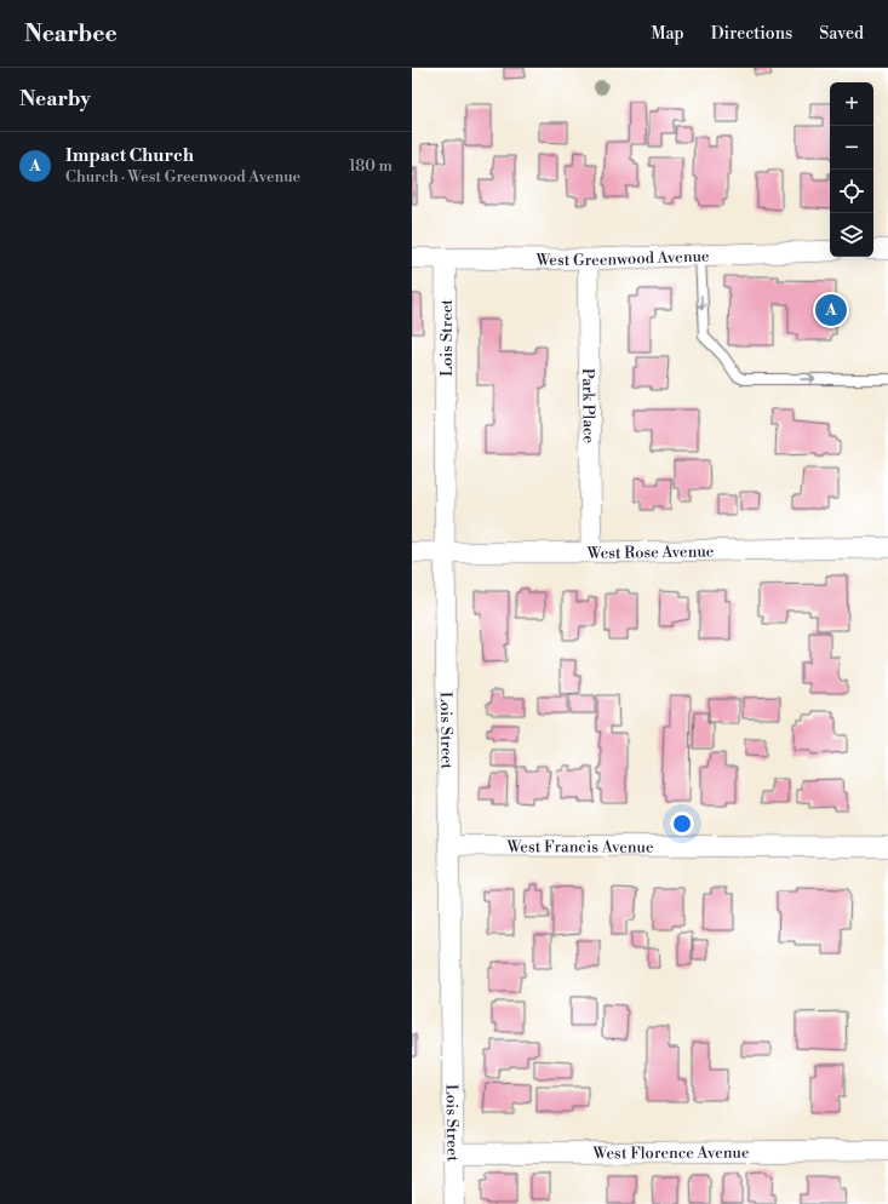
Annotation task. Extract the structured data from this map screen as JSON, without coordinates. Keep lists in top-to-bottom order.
{
  "streets": {
    "street": [
      "West Greenwood Avenue",
      "Lois Street",
      "Park Place",
      "West Rose Avenue",
      "West Francis Avenue",
      "West Florence Avenue"
    ]
  },
  "crossings": [
    ["West Greenwood Avenue", "Lois Street"],
    ["West Greenwood Avenue", "Park Place"],
    ["Lois Street", "West Rose Avenue"],
    ["Lois Street", "West Francis Avenue"],
    ["Lois Street", "West Florence Avenue"],
    ["Park Place", "West Rose Avenue"]
  ],
  "page": {
    "header": "Nearbee",
    "nav": ["Map", "Directions", "Saved"],
    "heading": "Nearby",
    "map_buttons": ["+", "−"],
    "list": [
      {
        "mark": "A",
        "name": "Impact Church",
        "note": "Church · West Greenwood Avenue",
        "value": "180 m"
      }
    ],
    "pins": "A"
  }
}
